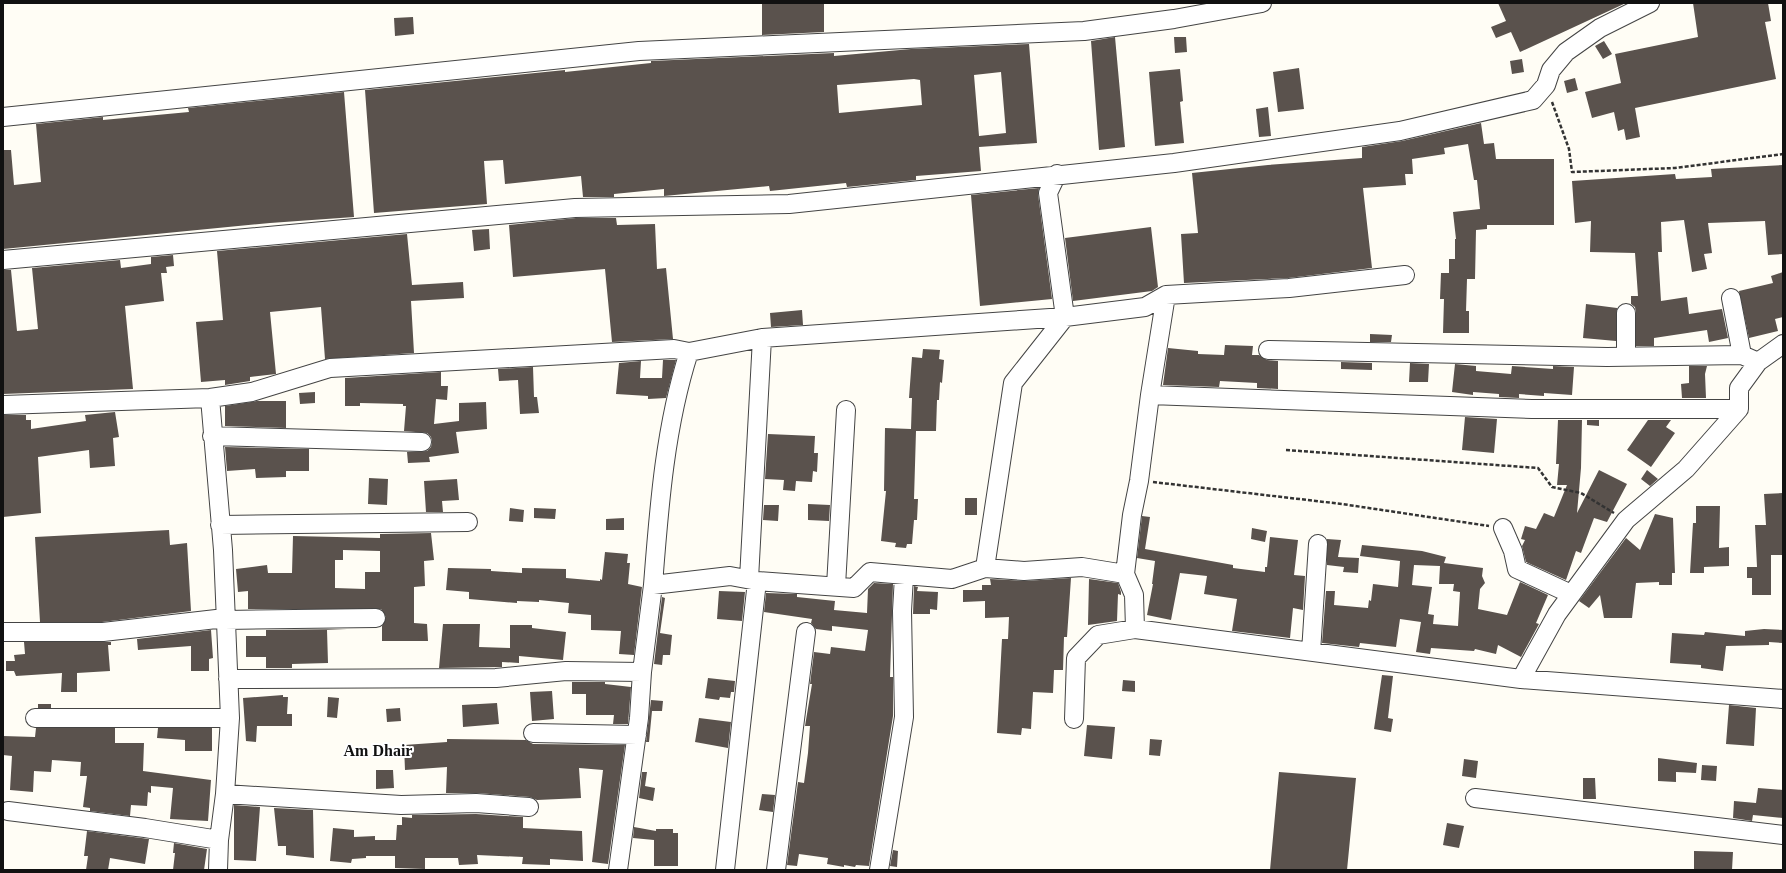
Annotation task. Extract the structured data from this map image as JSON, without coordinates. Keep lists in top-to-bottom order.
{
  "districts": ["Am Dhair"]
}
